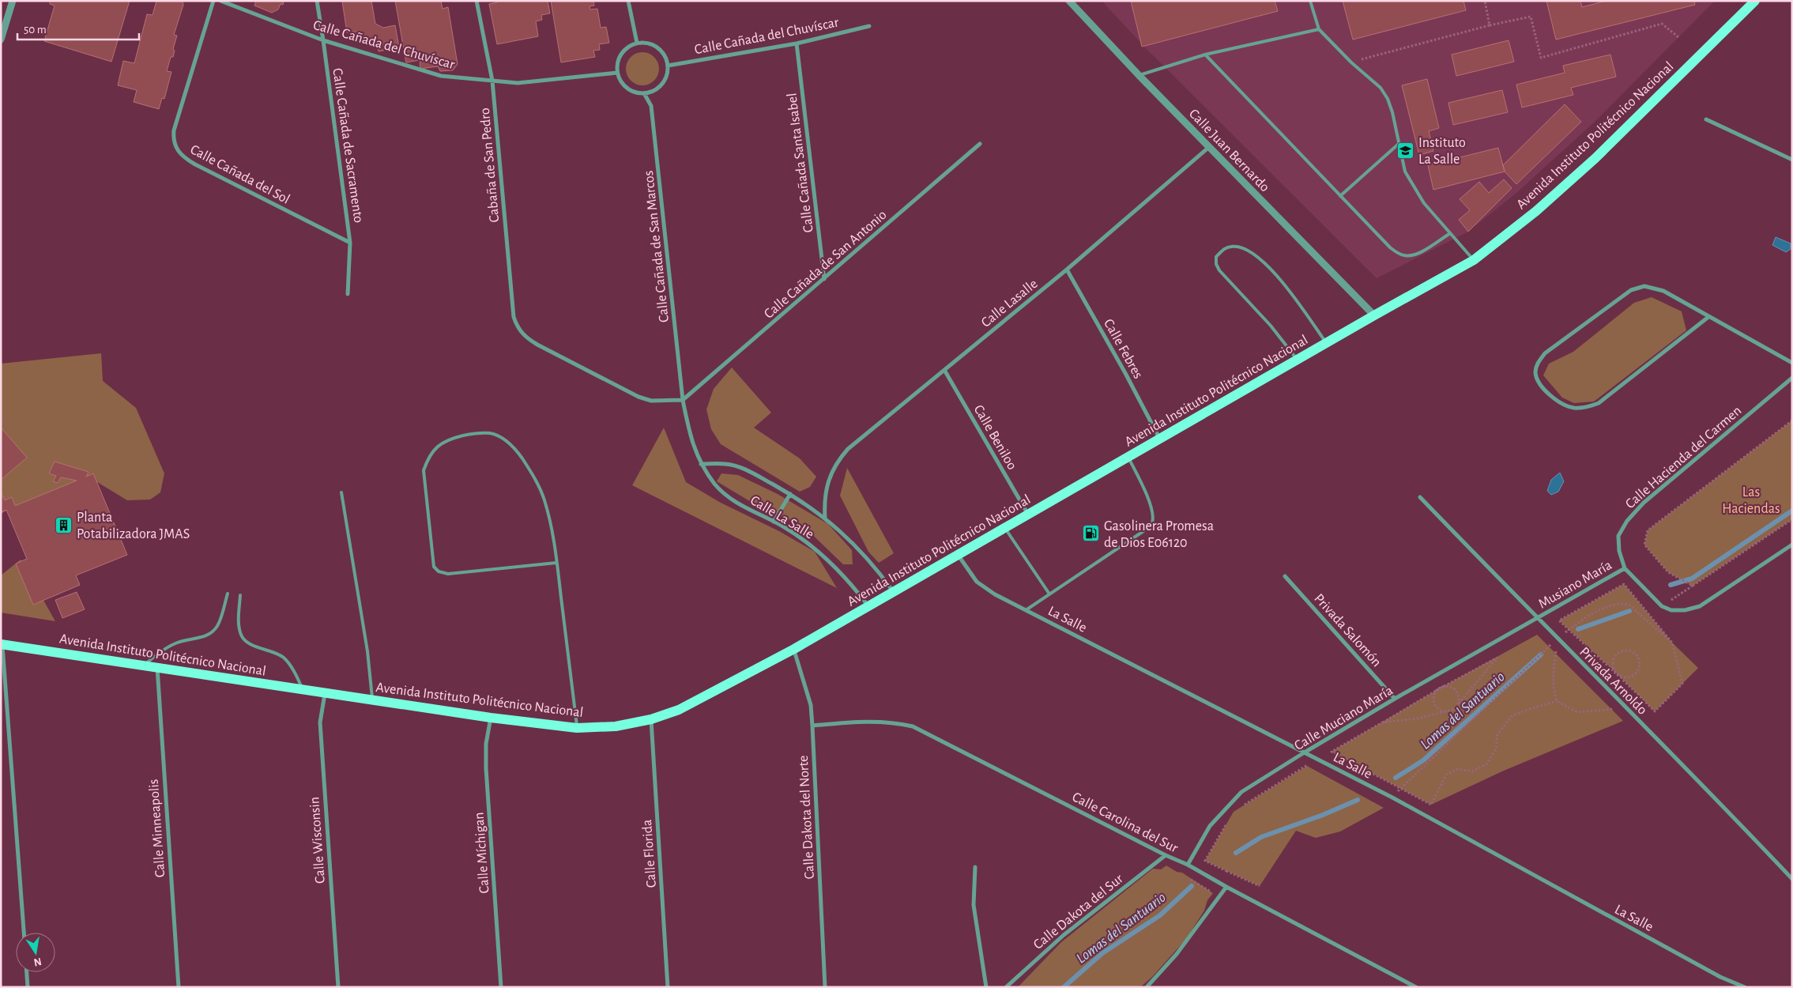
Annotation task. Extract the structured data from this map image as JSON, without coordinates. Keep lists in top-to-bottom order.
{
  "streets": {
    "main road": ["Avenida Instituto Politécnico Nacional"],
    "street": [
      "Calle Cañada del Chuvíscar",
      "Calle Cañada de Sacramento",
      "Calle Juan Bernardo",
      "Calle Cañada Santa Isabel",
      "Cabaña de San Pedro",
      "Calle Cañada del Sol",
      "Calle Cañada de San Marcos",
      "Calle Cañada de San Antonio",
      "Calle Lasalle",
      "Calle Febres",
      "Calle Beniloo",
      "Calle Hacienda del Carmen",
      "Calle La Salle",
      "Musiano María",
      "La Salle",
      "Privada Salomón",
      "Privada Arnoldo",
      "Calle Muciano María",
      "Calle Dakota del Norte",
      "Calle Carolina del Sur",
      "Calle Minneapolis",
      "Calle Wisconsin",
      "Calle Míchigan",
      "Calle Florida",
      "Calle Dakota del Sur"
    ]
  },
  "crossings": [
    ["Calle Cañada del Chuvíscar", "Calle Cañada de Sacramento"],
    ["Calle Cañada del Chuvíscar", "Calle Cañada Santa Isabel"],
    ["Calle Cañada del Chuvíscar", "Cabaña de San Pedro"],
    ["Calle Cañada del Chuvíscar", "Calle Cañada de San Marcos"],
    ["Avenida Instituto Politécnico Nacional", "Calle Juan Bernardo"],
    ["Avenida Instituto Politécnico Nacional", "Calle Febres"],
    ["Avenida Instituto Politécnico Nacional", "Calle Beniloo"],
    ["Avenida Instituto Politécnico Nacional", "Calle La Salle"],
    ["Avenida Instituto Politécnico Nacional", "La Salle"],
    ["Avenida Instituto Politécnico Nacional", "Calle Dakota del Norte"],
    ["Avenida Instituto Politécnico Nacional", "Calle Minneapolis"],
    ["Avenida Instituto Politécnico Nacional", "Calle Wisconsin"],
    ["Avenida Instituto Politécnico Nacional", "Calle Míchigan"],
    ["Avenida Instituto Politécnico Nacional", "Calle Florida"],
    ["Calle Cañada de Sacramento", "Calle Cañada del Sol"],
    ["Calle Juan Bernardo", "Calle Lasalle"],
    ["Calle Cañada Santa Isabel", "Calle Cañada de San Antonio"],
    ["Cabaña de San Pedro", "Calle Cañada de San Marcos"],
    ["Cabaña de San Pedro", "Calle Cañada de San Antonio"],
    ["Cabaña de San Pedro", "Calle La Salle"],
    ["Calle Cañada de San Marcos", "Calle Cañada de San Antonio"],
    ["Calle Cañada de San Marcos", "Calle La Salle"],
    ["Calle Cañada de San Antonio", "Calle La Salle"],
    ["Calle Lasalle", "Calle Febres"],
    ["Calle Lasalle", "Calle Beniloo"],
    ["Calle Lasalle", "Calle La Salle"],
    ["Calle Hacienda del Carmen", "Musiano María"],
    ["Musiano María", "Privada Arnoldo"],
    ["Musiano María", "Calle Muciano María"],
    ["La Salle", "Calle Muciano María"],
    ["Privada Salomón", "Calle Muciano María"],
    ["Privada Arnoldo", "Calle Muciano María"],
    ["Calle Muciano María", "Calle Carolina del Sur"],
    ["Calle Dakota del Norte", "Calle Carolina del Sur"],
    ["Calle Carolina del Sur", "Calle Dakota del Sur"]
  ],
  "water": ["Lomas del Santuario"],
  "parks": ["Las Haciendas"],
  "places": {
    "school or university": ["Instituto La Salle"],
    "building": ["Planta Potabilizadora JMAS"],
    "fuel station": ["Gasolinera Promesa de Dios E06120"]
  },
  "scale_bar": "50 m",
  "north": "bottom"
}
